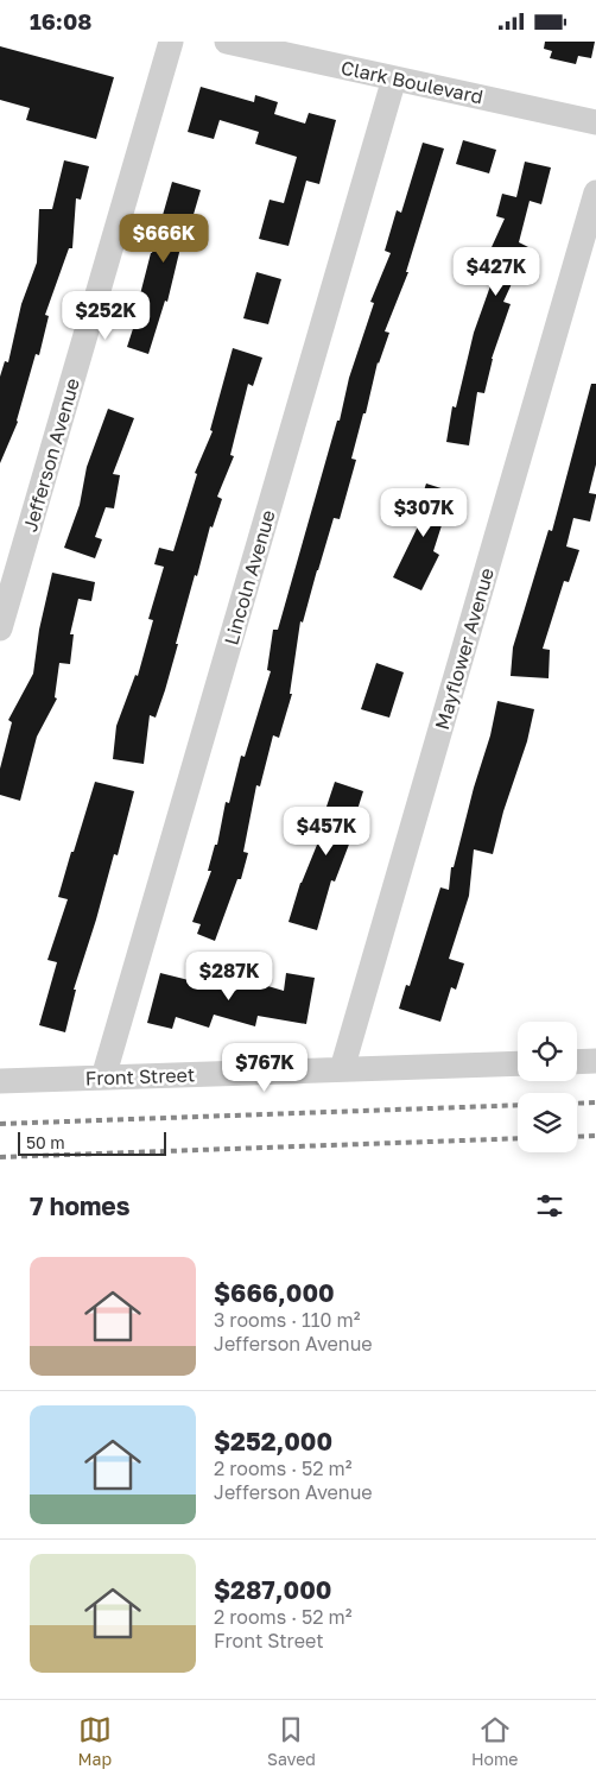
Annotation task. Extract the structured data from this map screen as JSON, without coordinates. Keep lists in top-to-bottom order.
{
  "streets": {
    "street": [
      "Clark Boulevard",
      "Jefferson Avenue",
      "Lincoln Avenue",
      "Mayflower Avenue",
      "Front Street"
    ]
  },
  "crossings": [
    ["Clark Boulevard", "Lincoln Avenue"],
    ["Lincoln Avenue", "Front Street"],
    ["Mayflower Avenue", "Front Street"]
  ],
  "scale_bar": "50 m",
  "page": {
    "status": "16:08",
    "price": [
      "$666K",
      "$427K",
      "$252K",
      "$307K",
      "$457K",
      "$287K",
      "$767K"
    ],
    "scale": "50 m",
    "heading": "7 homes",
    "list": [
      {
        "name": "$666,000",
        "note": "3 rooms · 110 m² · Jefferson Avenue"
      },
      {
        "name": "$252,000",
        "note": "2 rooms · 52 m² · Jefferson Avenue"
      },
      {
        "name": "$287,000",
        "note": "2 rooms · 52 m² · Front Street"
      }
    ],
    "tabs": ["Map", "Saved", "Home"]
  }
}
